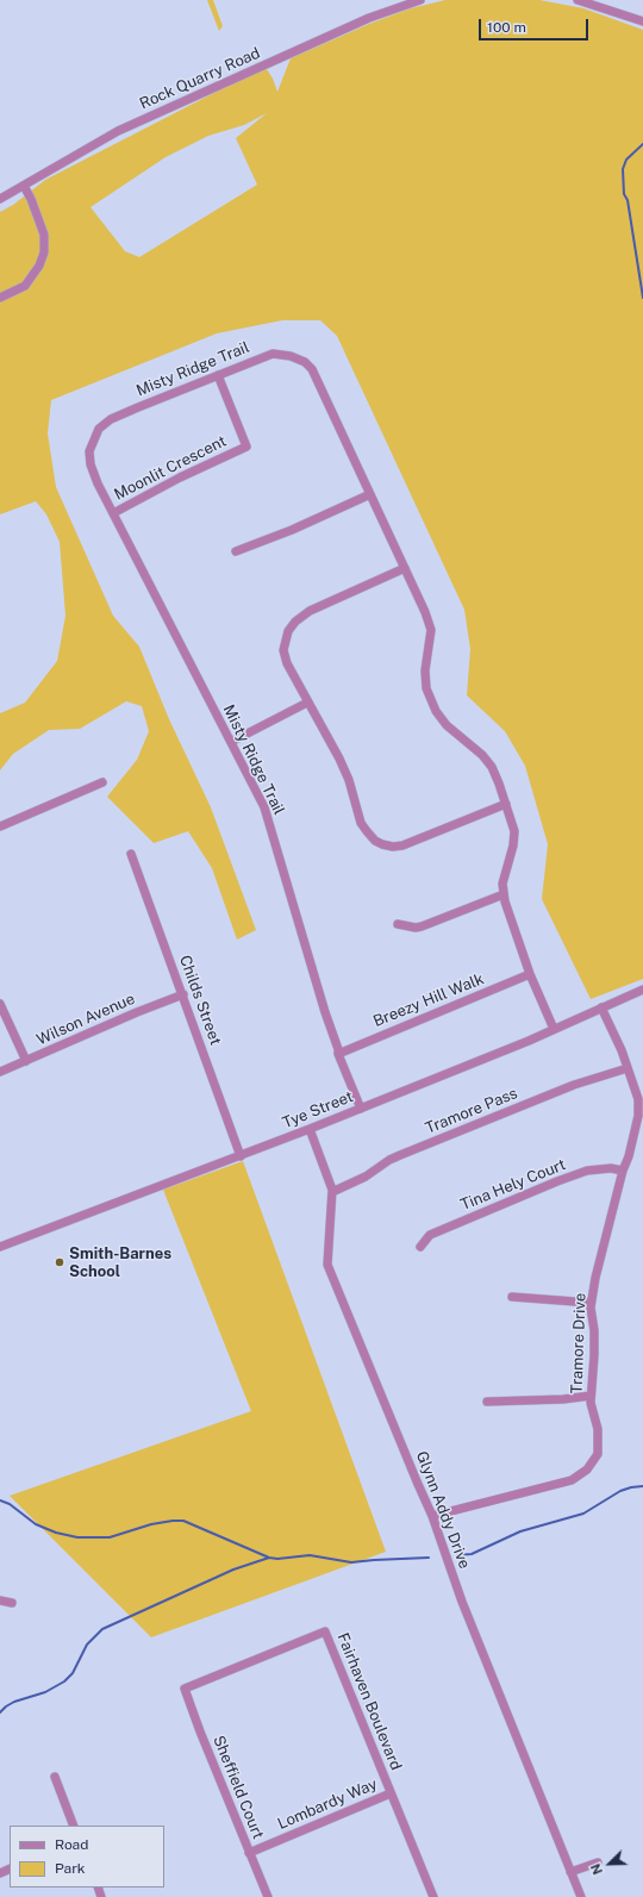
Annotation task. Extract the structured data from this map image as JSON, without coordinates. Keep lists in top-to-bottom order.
{
  "streets": {
    "street": [
      "Rock Quarry Road",
      "Misty Ridge Trail",
      "Moonlit Crescent",
      "Childs Street",
      "Breezy Hill Walk",
      "Wilson Avenue",
      "Tye Street",
      "Tramore Pass",
      "Tina Hely Court",
      "Tramore Drive",
      "Glynn Addy Drive",
      "Fairhaven Boulevard",
      "Sheffield Court",
      "Lombardy Way"
    ]
  },
  "crossings": [
    ["Misty Ridge Trail", "Moonlit Crescent"],
    ["Misty Ridge Trail", "Breezy Hill Walk"],
    ["Misty Ridge Trail", "Tye Street"],
    ["Childs Street", "Wilson Avenue"],
    ["Childs Street", "Tye Street"],
    ["Tye Street", "Tramore Drive"],
    ["Tye Street", "Glynn Addy Drive"],
    ["Tramore Pass", "Tramore Drive"],
    ["Tramore Pass", "Glynn Addy Drive"],
    ["Tina Hely Court", "Tramore Drive"],
    ["Tramore Drive", "Glynn Addy Drive"],
    ["Fairhaven Boulevard", "Sheffield Court"],
    ["Fairhaven Boulevard", "Lombardy Way"],
    ["Sheffield Court", "Lombardy Way"]
  ],
  "places": ["Smith-Barnes School"],
  "legend": ["Road", "Park"],
  "scale_bar": "100 m",
  "north": "bottom left"
}
